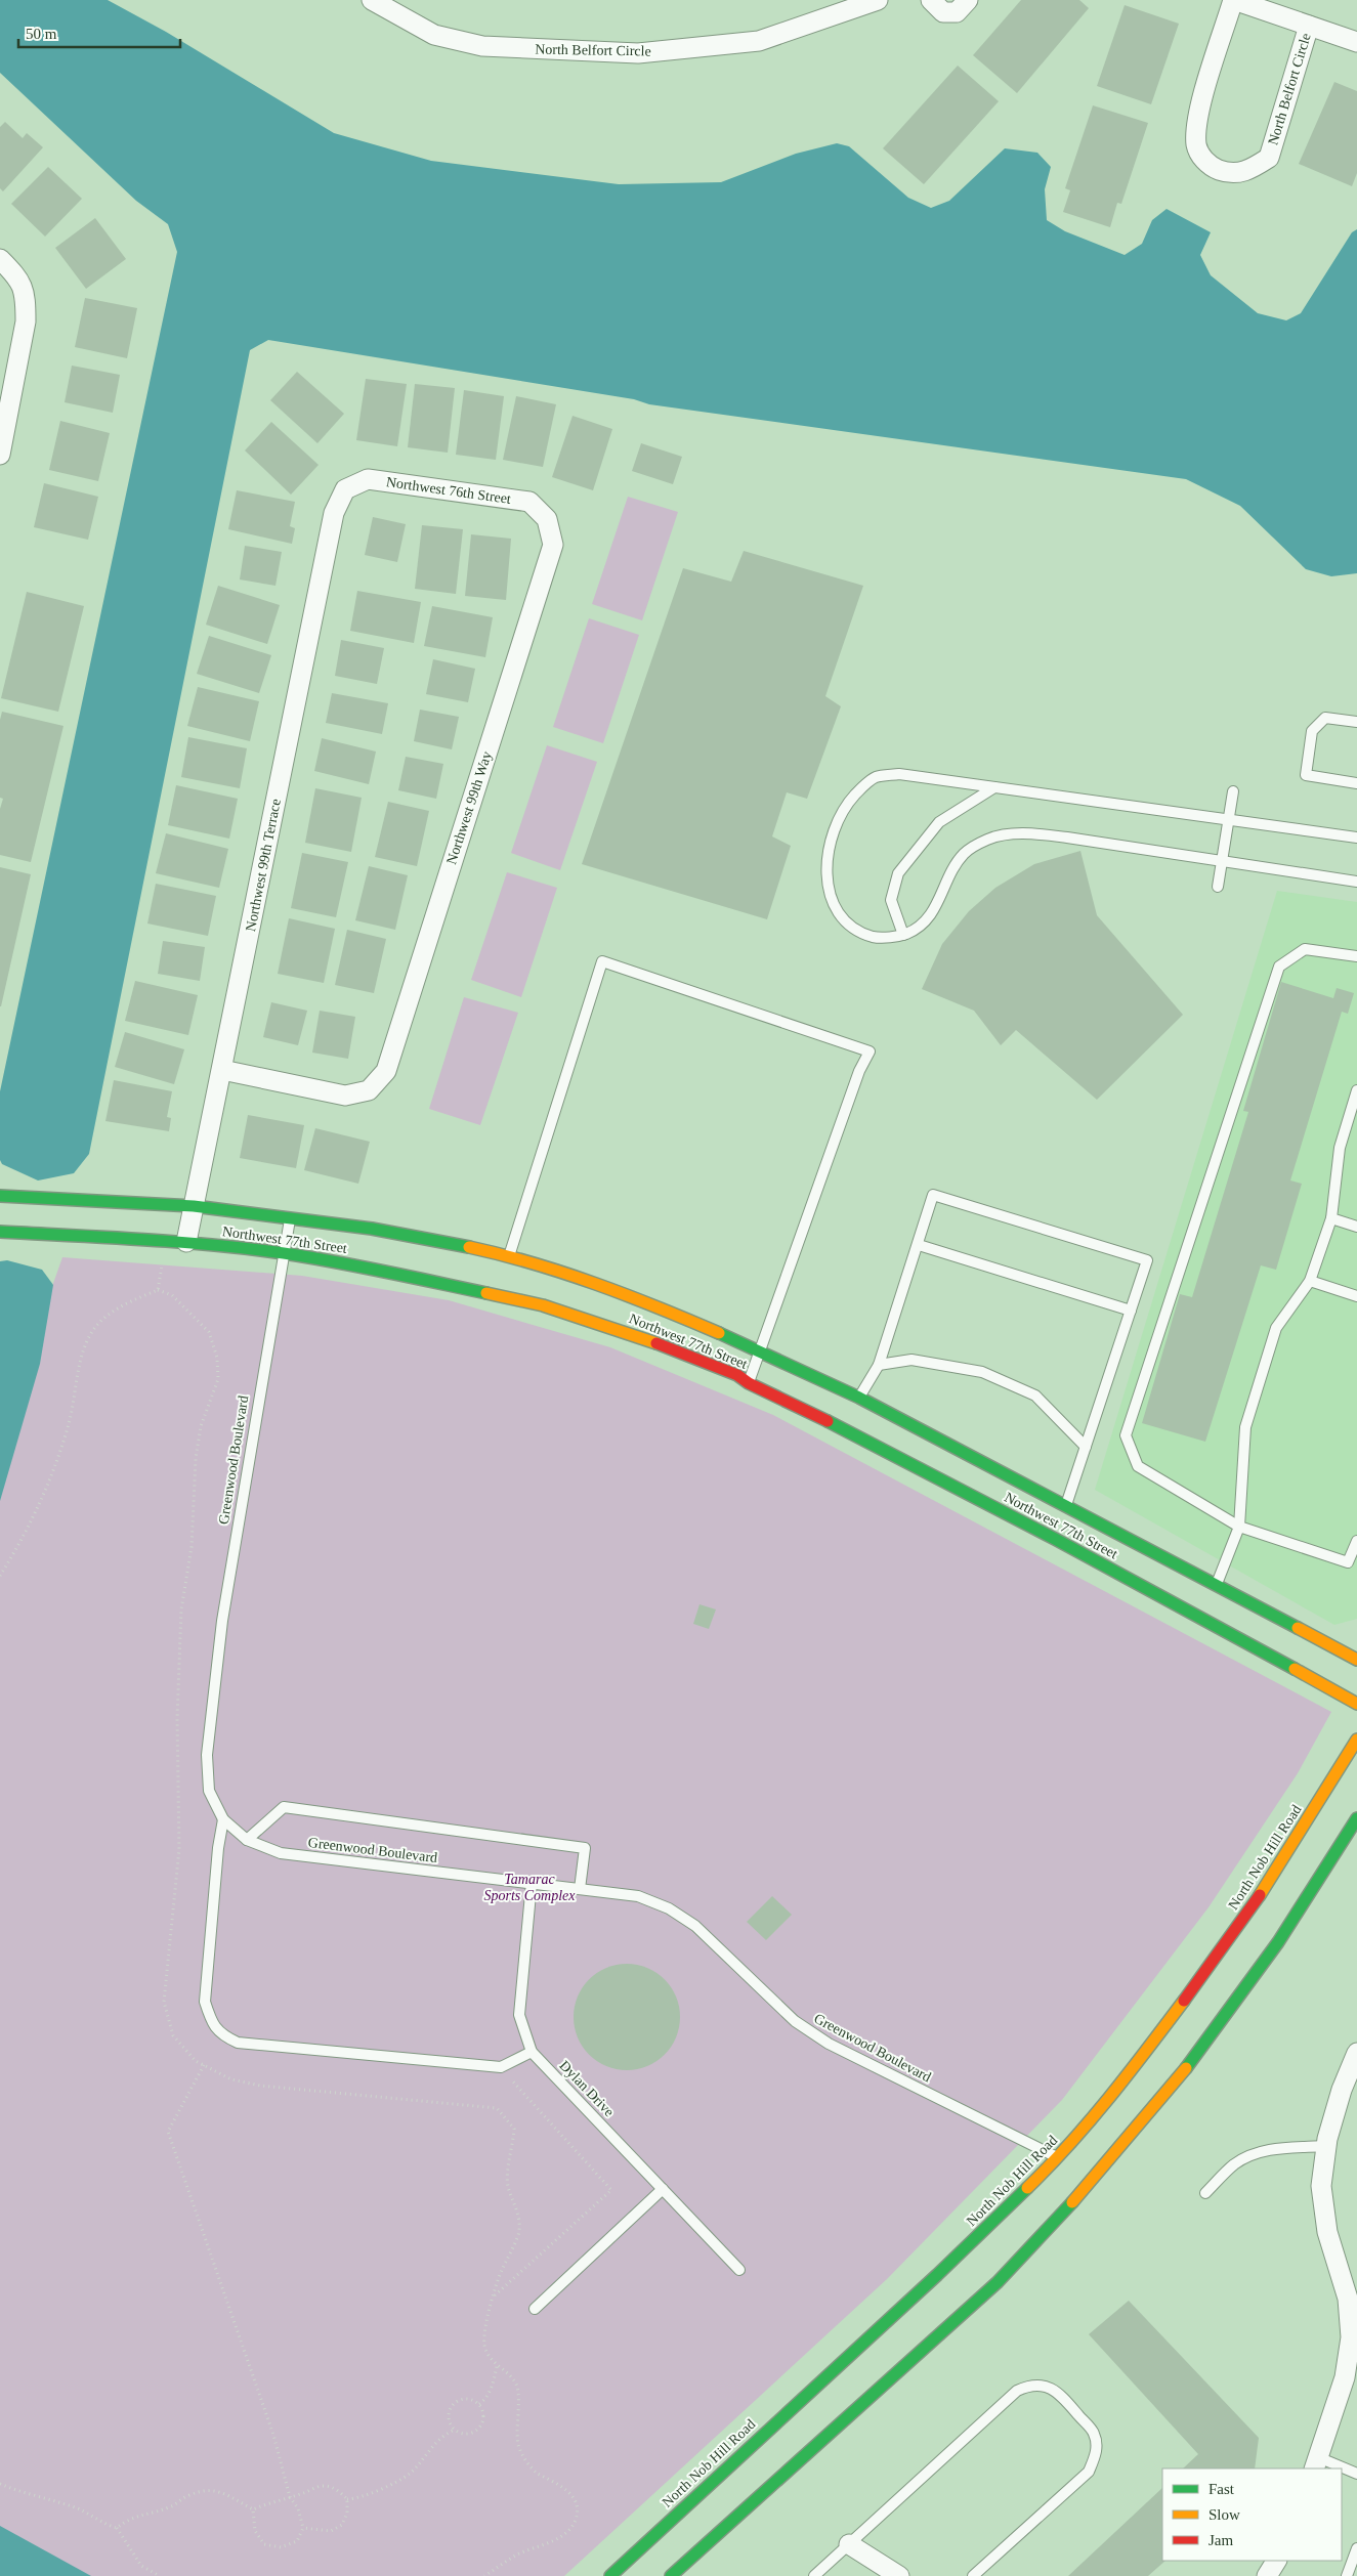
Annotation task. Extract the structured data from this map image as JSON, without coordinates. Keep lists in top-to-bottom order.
{
  "streets": {
    "street": [
      "North Belfort Circle",
      "Northwest 76th Street",
      "Northwest 99th Way",
      "Northwest 99th Terrace",
      "Northwest 77th Street",
      "North Nob Hill Road"
    ],
    "lane": ["Greenwood Boulevard", "Dylan Drive"]
  },
  "crossings": [
    ["Northwest 76th Street", "Northwest 99th Way"],
    ["Northwest 76th Street", "Northwest 99th Terrace"],
    ["Northwest 99th Way", "Northwest 99th Terrace"],
    ["Northwest 99th Terrace", "Northwest 77th Street"],
    ["Northwest 77th Street", "Greenwood Boulevard"],
    ["Greenwood Boulevard", "North Nob Hill Road"],
    ["Greenwood Boulevard", "Dylan Drive"]
  ],
  "parks": ["Tamarac Sports Complex"],
  "legend": ["Fast", "Slow", "Jam"],
  "scale_bar": "50 m"
}
